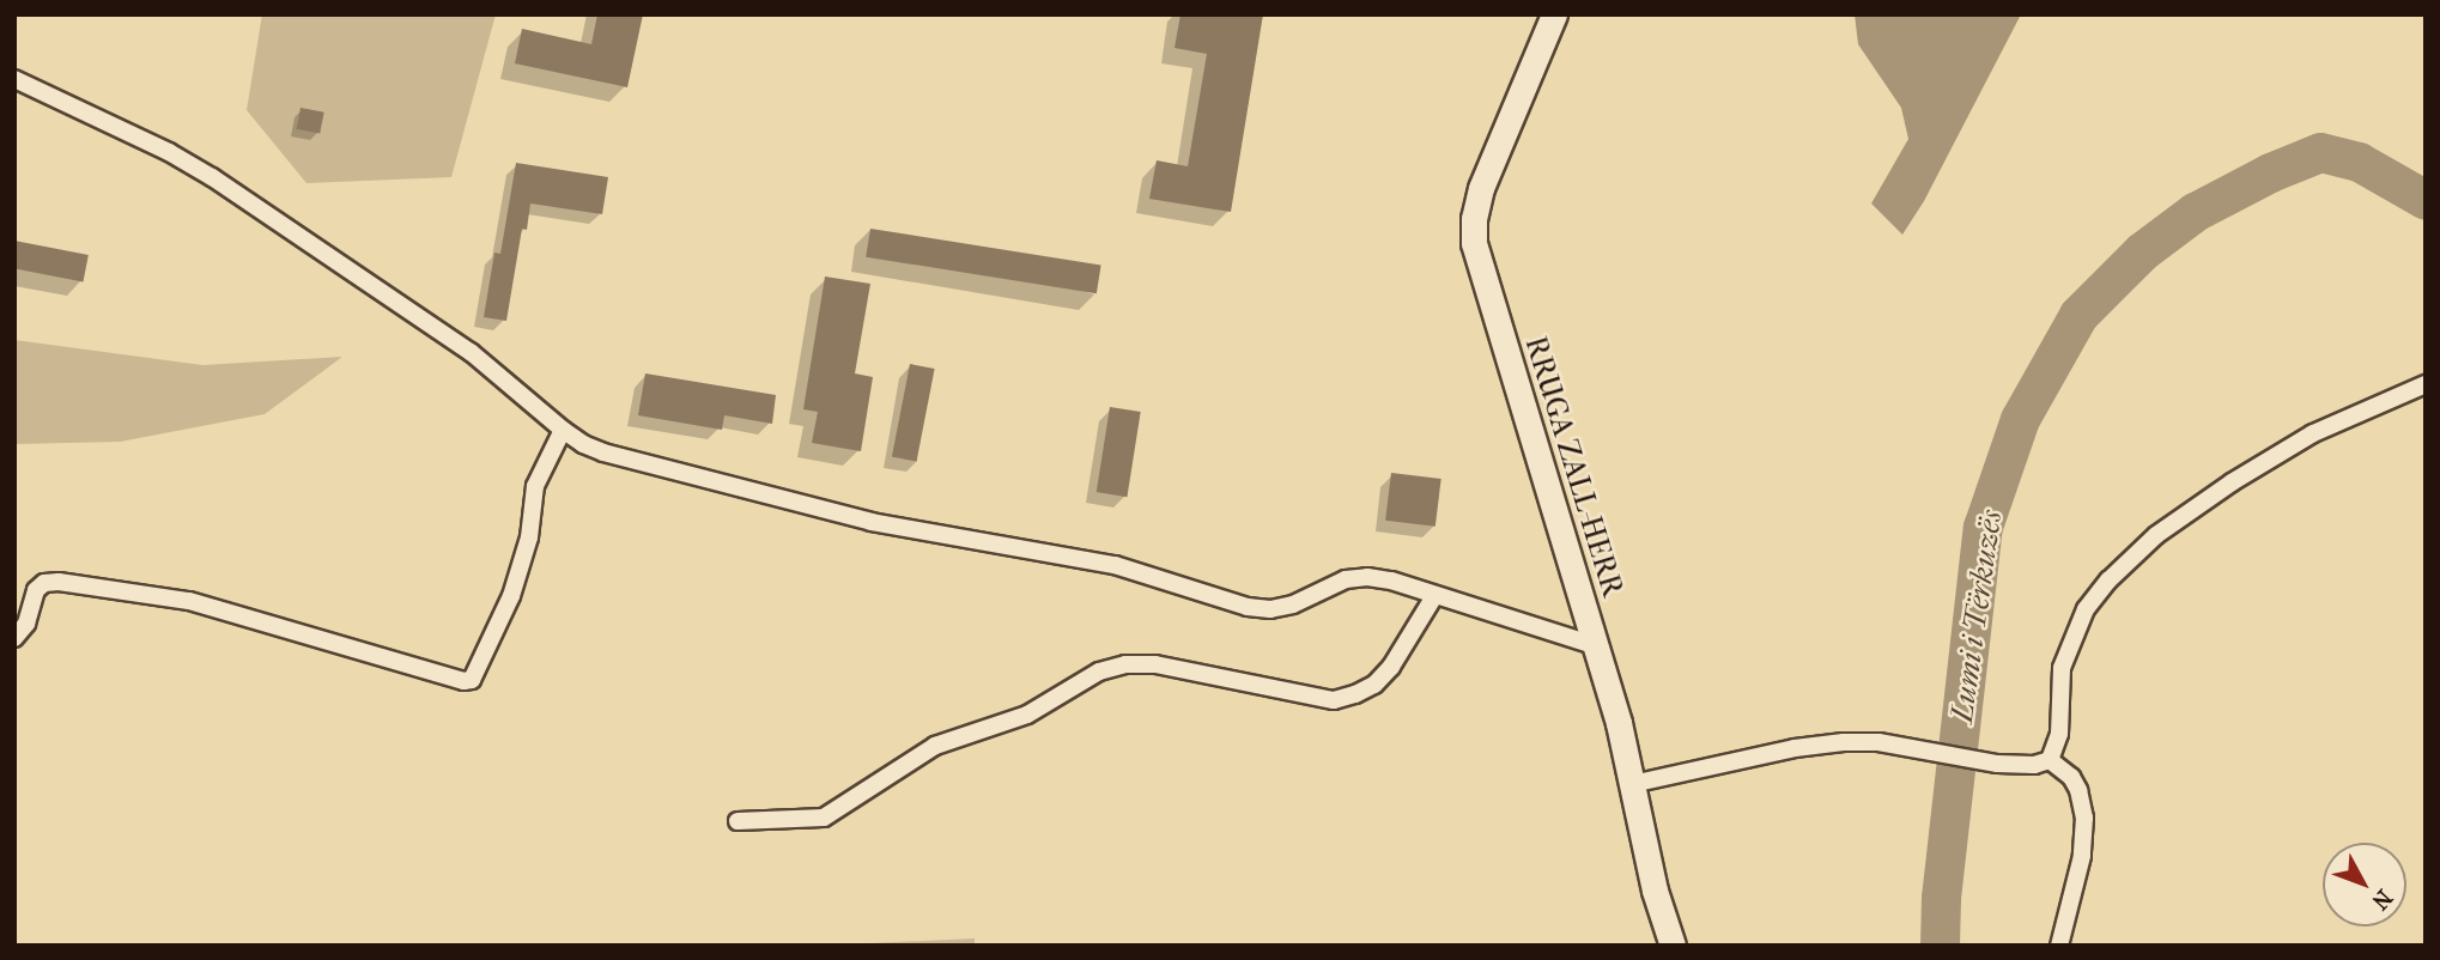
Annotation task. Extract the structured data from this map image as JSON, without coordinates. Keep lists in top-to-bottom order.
{
  "streets": {
    "main road": ["RRUGA ZALL-HERR"]
  },
  "water": ["Lumi i Tërkuzës"],
  "north": "bottom right"
}
